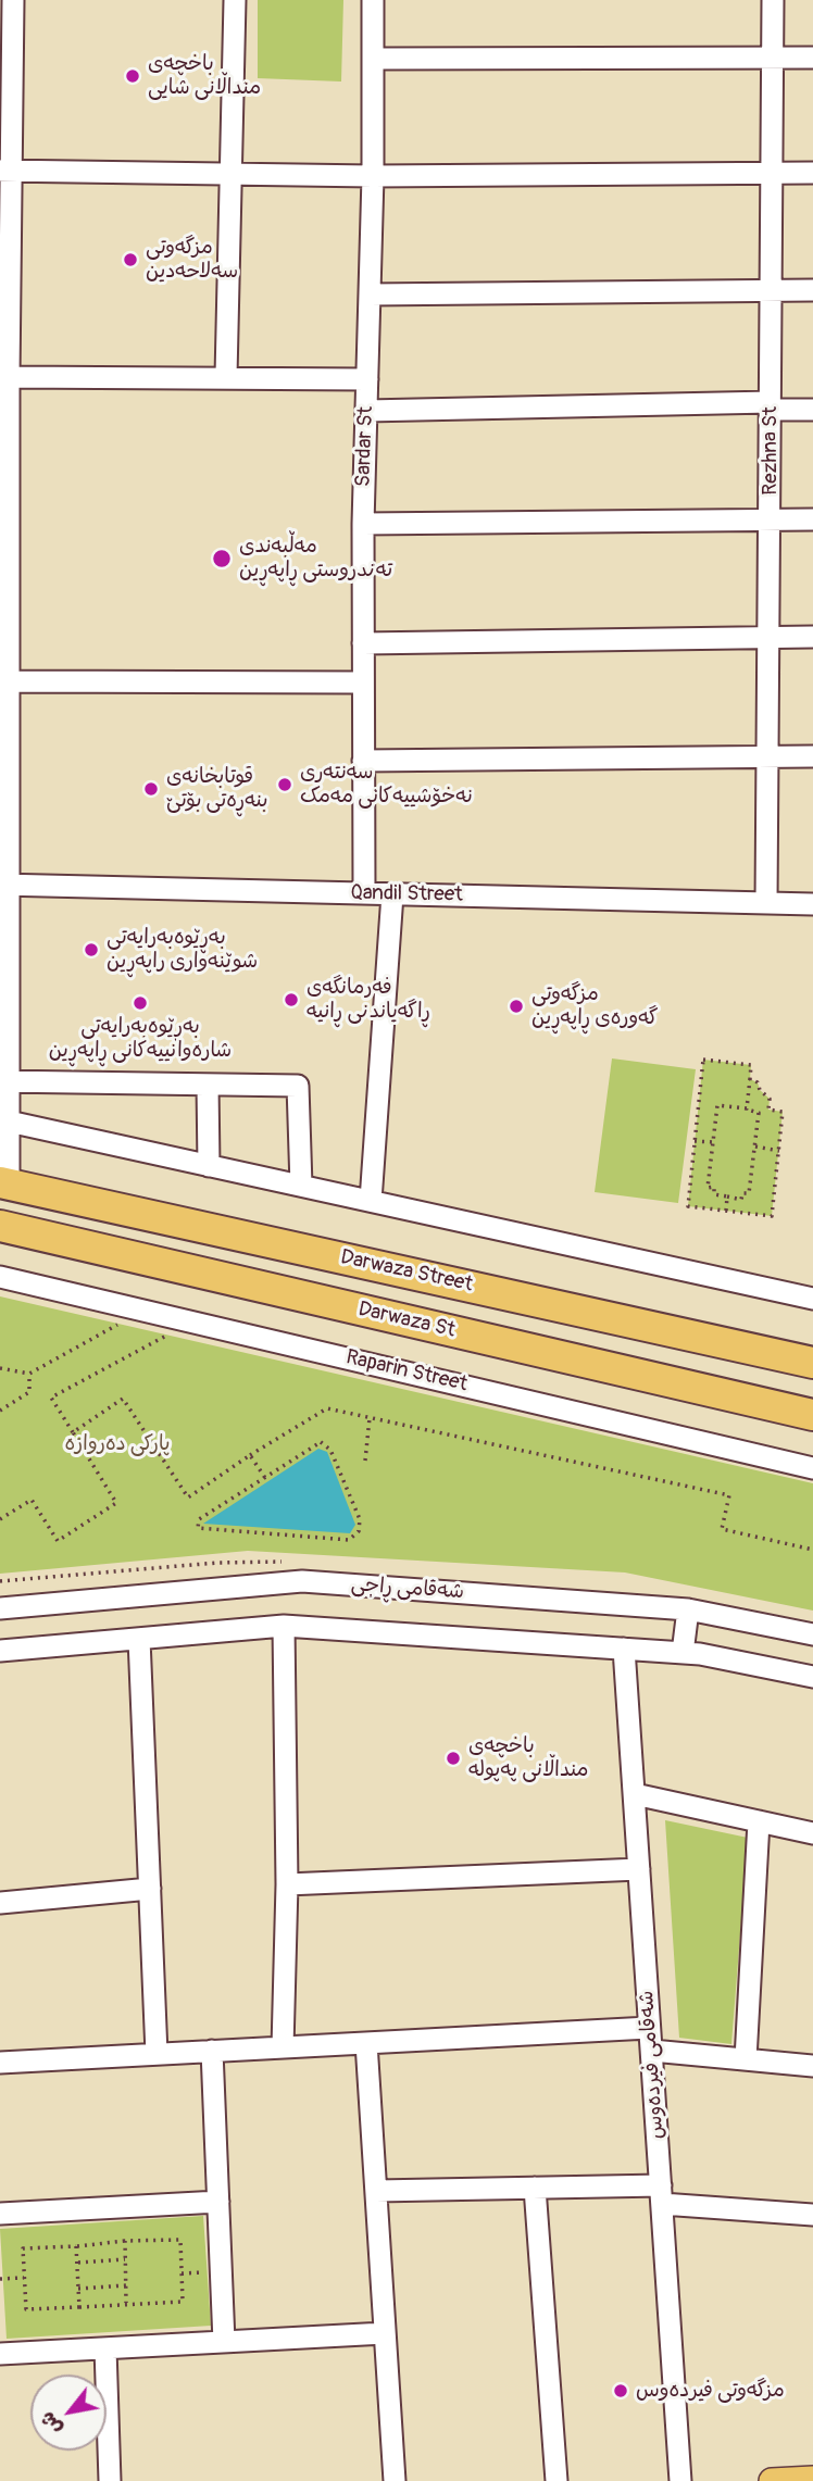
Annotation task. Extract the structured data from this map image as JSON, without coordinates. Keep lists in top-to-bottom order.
{
  "streets": {
    "highway": ["Darwaza Street", "Darwaza St"],
    "street": [
      "Sardar St",
      "Rezhna St",
      "Qandil Street",
      "Raparin Street",
      "شەقامی ڕاجی",
      "شەقامی فیردەوس"
    ]
  },
  "crossings": [
    ["Sardar St", "Qandil Street"],
    ["Rezhna St", "Qandil Street"]
  ],
  "parks": ["پارکی دەروازە"],
  "places": [
    "باخچەی منداڵانی شایی",
    "مزگەوتی سەلاحەدین",
    "مەڵبەندی تەندروستی ڕاپەڕین",
    "سەنتەری نەخۆشییەکانی مەمک",
    "قوتابخانەی بنەڕەتی بۆتێ",
    "بەڕێوەبەرایەتی شوێنەواری راپەڕین",
    "فەرمانگەی ڕاگەیاندنی ڕانیە",
    "بەڕێوەبەرایەتی شارەوانییەکانی ڕاپەڕین",
    "مزگەوتی گەورەی ڕاپەڕین",
    "باخچەی منداڵانی پەپولە",
    "مزگەوتی فیردەوس"
  ],
  "north": "bottom left"
}
